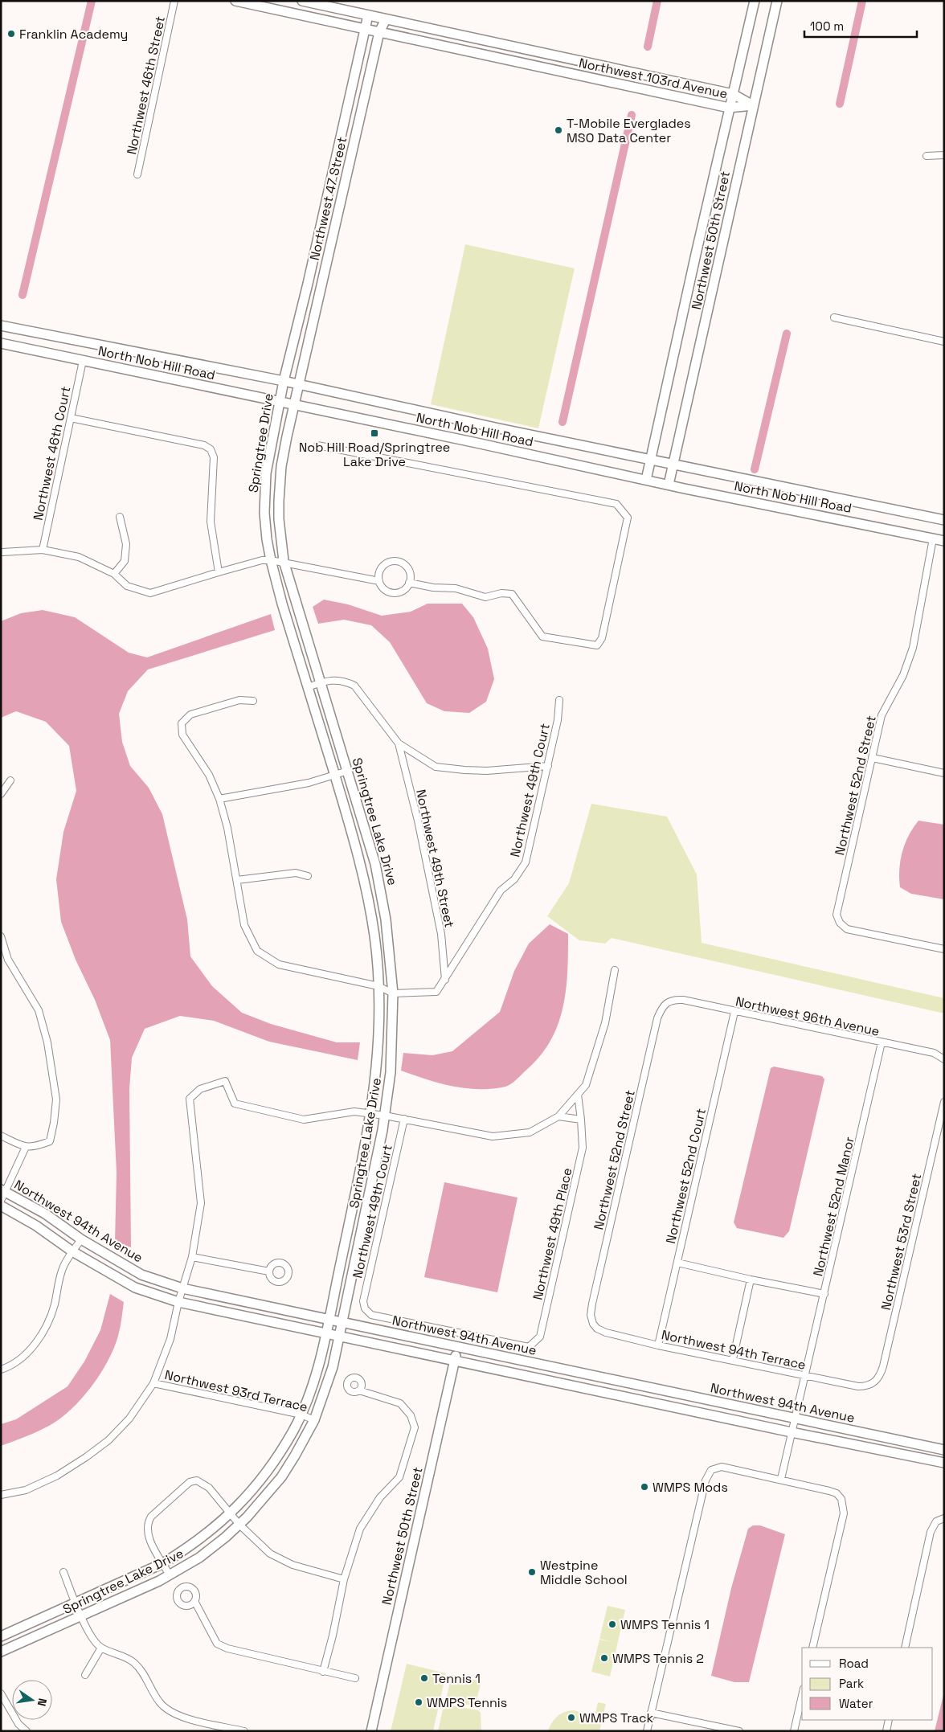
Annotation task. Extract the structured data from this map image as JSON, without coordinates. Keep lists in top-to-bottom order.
{
  "streets": {
    "street": [
      "Northwest 103rd Avenue",
      "Northwest 46th Street",
      "Northwest 47 Street",
      "Northwest 50th Street",
      "North Nob Hill Road",
      "Springtree Drive",
      "Northwest 46th Court",
      "Northwest 52nd Street",
      "Northwest 49th Court",
      "Springtree Lake Drive",
      "Northwest 49th Street",
      "Northwest 96th Avenue",
      "Northwest 52nd Court",
      "Northwest 52nd Manor",
      "Northwest 94th Avenue",
      "Northwest 49th Place",
      "Northwest 53rd Street",
      "Northwest 94th Terrace",
      "Northwest 93rd Terrace"
    ]
  },
  "crossings": [
    ["Northwest 103rd Avenue", "Northwest 47 Street"],
    ["Northwest 103rd Avenue", "Northwest 50th Street"],
    ["Northwest 47 Street", "North Nob Hill Road"],
    ["Northwest 47 Street", "Springtree Drive"],
    ["Northwest 47 Street", "Springtree Lake Drive"],
    ["Northwest 50th Street", "North Nob Hill Road"],
    ["Northwest 50th Street", "Northwest 94th Avenue"],
    ["North Nob Hill Road", "Springtree Drive"],
    ["North Nob Hill Road", "Northwest 46th Court"],
    ["North Nob Hill Road", "Northwest 52nd Street"],
    ["North Nob Hill Road", "Springtree Lake Drive"],
    ["Springtree Drive", "Springtree Lake Drive"],
    ["Northwest 52nd Street", "Northwest 96th Avenue"],
    ["Northwest 52nd Street", "Northwest 94th Terrace"],
    ["Northwest 49th Court", "Springtree Lake Drive"],
    ["Northwest 49th Court", "Northwest 49th Street"],
    ["Northwest 49th Court", "Northwest 49th Place"],
    ["Springtree Lake Drive", "Northwest 94th Avenue"],
    ["Springtree Lake Drive", "Northwest 93rd Terrace"],
    ["Northwest 96th Avenue", "Northwest 52nd Court"],
    ["Northwest 96th Avenue", "Northwest 52nd Manor"],
    ["Northwest 52nd Court", "Northwest 94th Terrace"],
    ["Northwest 52nd Manor", "Northwest 94th Avenue"],
    ["Northwest 52nd Manor", "Northwest 94th Terrace"],
    ["Northwest 53rd Street", "Northwest 94th Terrace"]
  ],
  "places": {
    "other": [
      "Franklin Academy",
      "T-Mobile Everglades MSO Data Center",
      "WMPS Mods",
      "Westpine Middle School",
      "WMPS Tennis 1",
      "WMPS Tennis 2",
      "Tennis 1",
      "WMPS Tennis",
      "WMPS Track"
    ],
    "transit": ["Nob Hill Road/Springtree Lake Drive"]
  },
  "legend": ["Road", "Park", "Water"],
  "scale_bar": "100 m",
  "north": "right"
}
